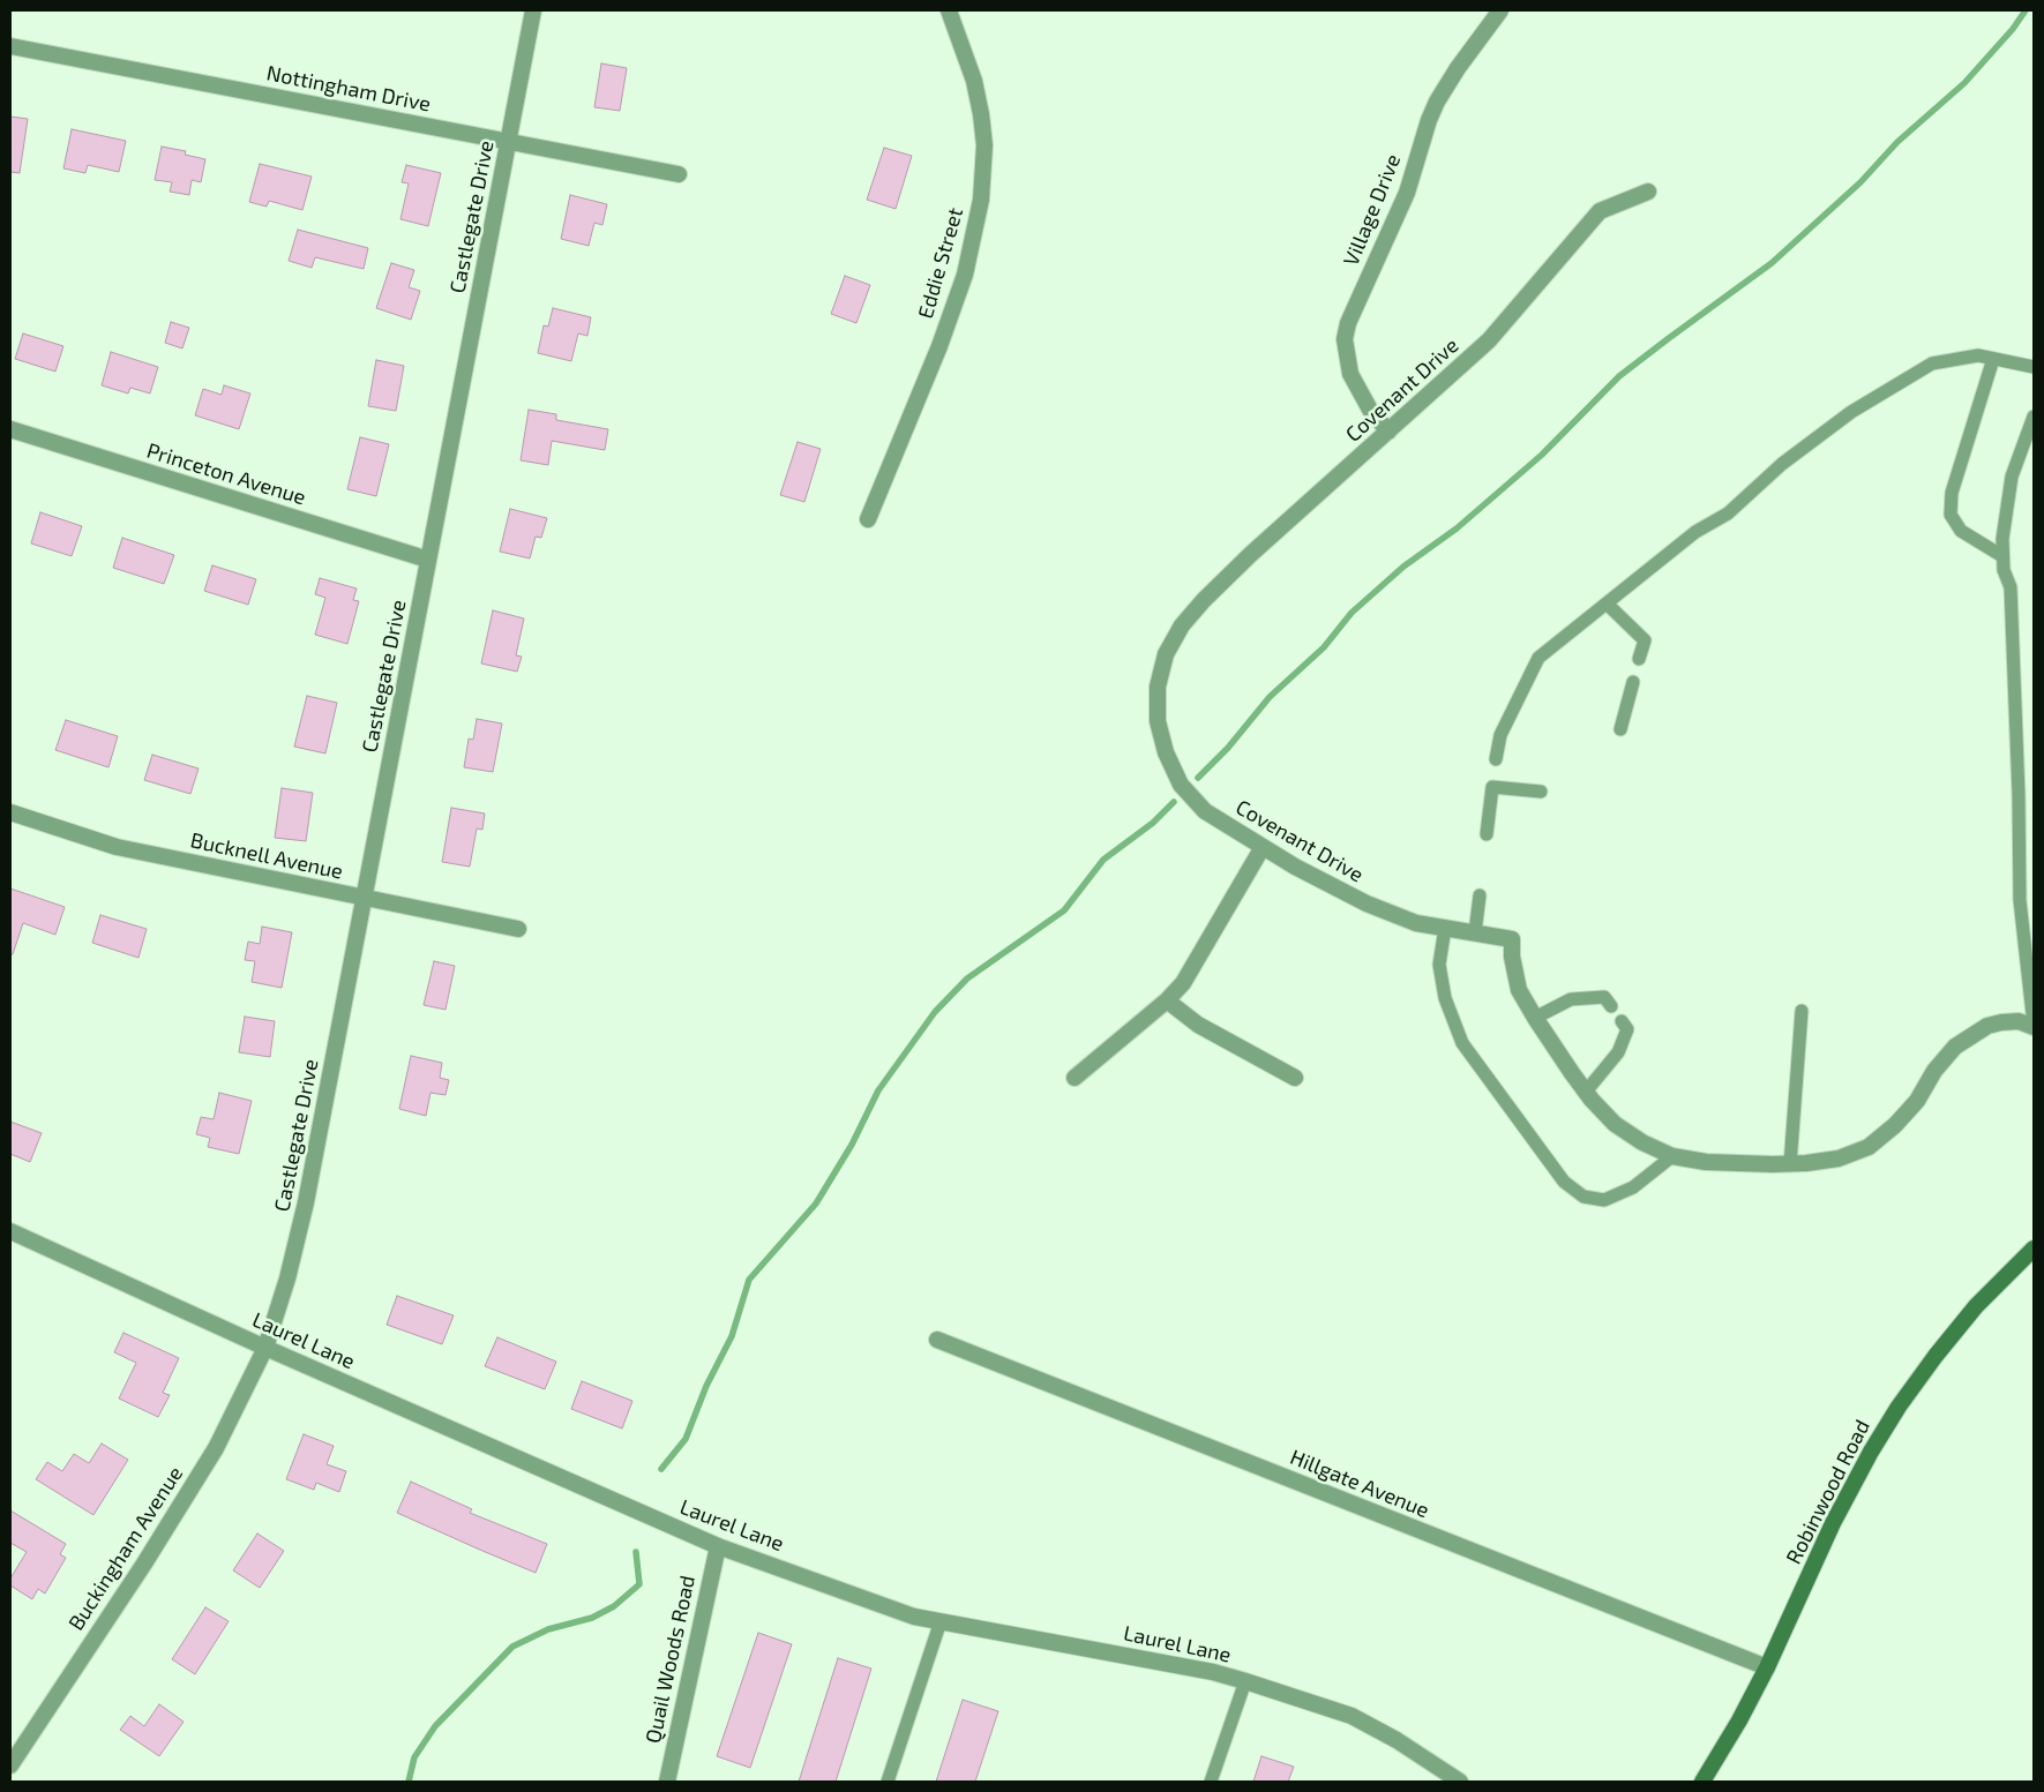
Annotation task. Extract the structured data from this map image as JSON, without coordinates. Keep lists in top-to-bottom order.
{
  "streets": {
    "main road": ["Robinwood Road"],
    "street": [
      "Nottingham Drive",
      "Village Drive",
      "Castlegate Drive",
      "Eddie Street",
      "Covenant Drive",
      "Princeton Avenue",
      "Bucknell Avenue",
      "Laurel Lane",
      "Hillgate Avenue",
      "Buckingham Avenue",
      "Quail Woods Road"
    ]
  },
  "crossings": [
    ["Nottingham Drive", "Castlegate Drive"],
    ["Village Drive", "Covenant Drive"],
    ["Castlegate Drive", "Princeton Avenue"],
    ["Castlegate Drive", "Bucknell Avenue"],
    ["Castlegate Drive", "Laurel Lane"],
    ["Castlegate Drive", "Buckingham Avenue"],
    ["Laurel Lane", "Buckingham Avenue"],
    ["Laurel Lane", "Quail Woods Road"],
    ["Hillgate Avenue", "Robinwood Road"]
  ]
}
